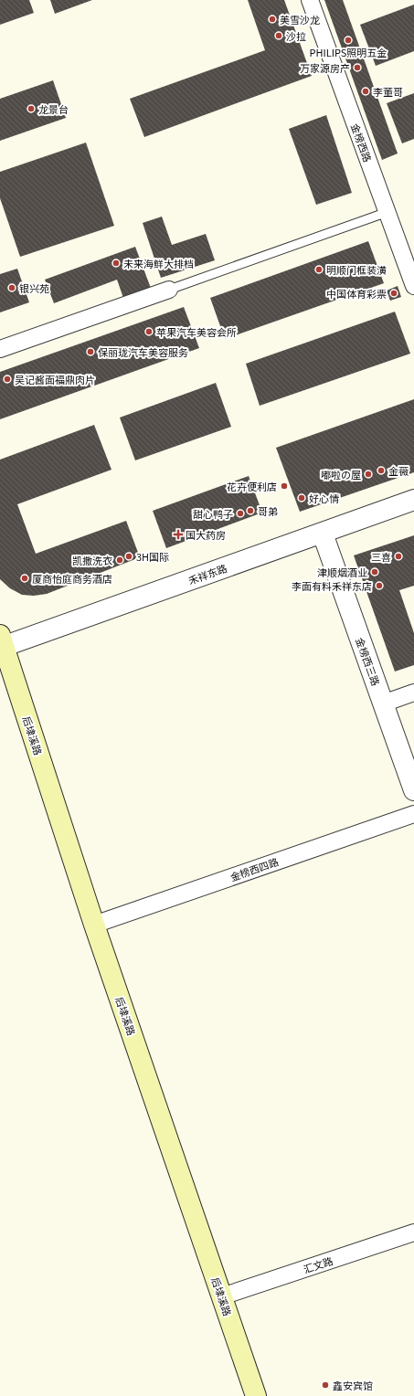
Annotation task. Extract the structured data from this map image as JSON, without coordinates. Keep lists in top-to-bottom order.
{
  "streets": {
    "main road": ["后埭溪路"],
    "street": [
      "金榜西路",
      "禾祥东路",
      "金榜西三路",
      "金榜西四路",
      "汇文路"
    ]
  },
  "crossings": [
    ["禾祥东路", "金榜西三路"],
    ["禾祥东路", "后埭溪路"],
    ["后埭溪路", "金榜西四路"],
    ["后埭溪路", "汇文路"]
  ],
  "places": {
    "other": [
      "美雪沙龙",
      "沙拉",
      "PHILIPS照明五金",
      "万家源房产",
      "李董哥",
      "龙景台",
      "未来海鲜大排档",
      "明顺门框装潢",
      "银兴苑",
      "中国体育彩票",
      "苹果汽车美容会所",
      "保丽珑汽车美容服务",
      "吴记酱面福鼎肉片",
      "金薇",
      "嘟啦の屋",
      "花卉便利店",
      "好心情",
      "哥弟",
      "甜心鸭子",
      "3H国际",
      "三喜",
      "凯撒洗衣",
      "津顺烟酒业",
      "厦商怡庭商务酒店",
      "李面有料禾祥东店",
      "鑫安宾馆"
    ],
    "health": ["国大药房"]
  }
}
